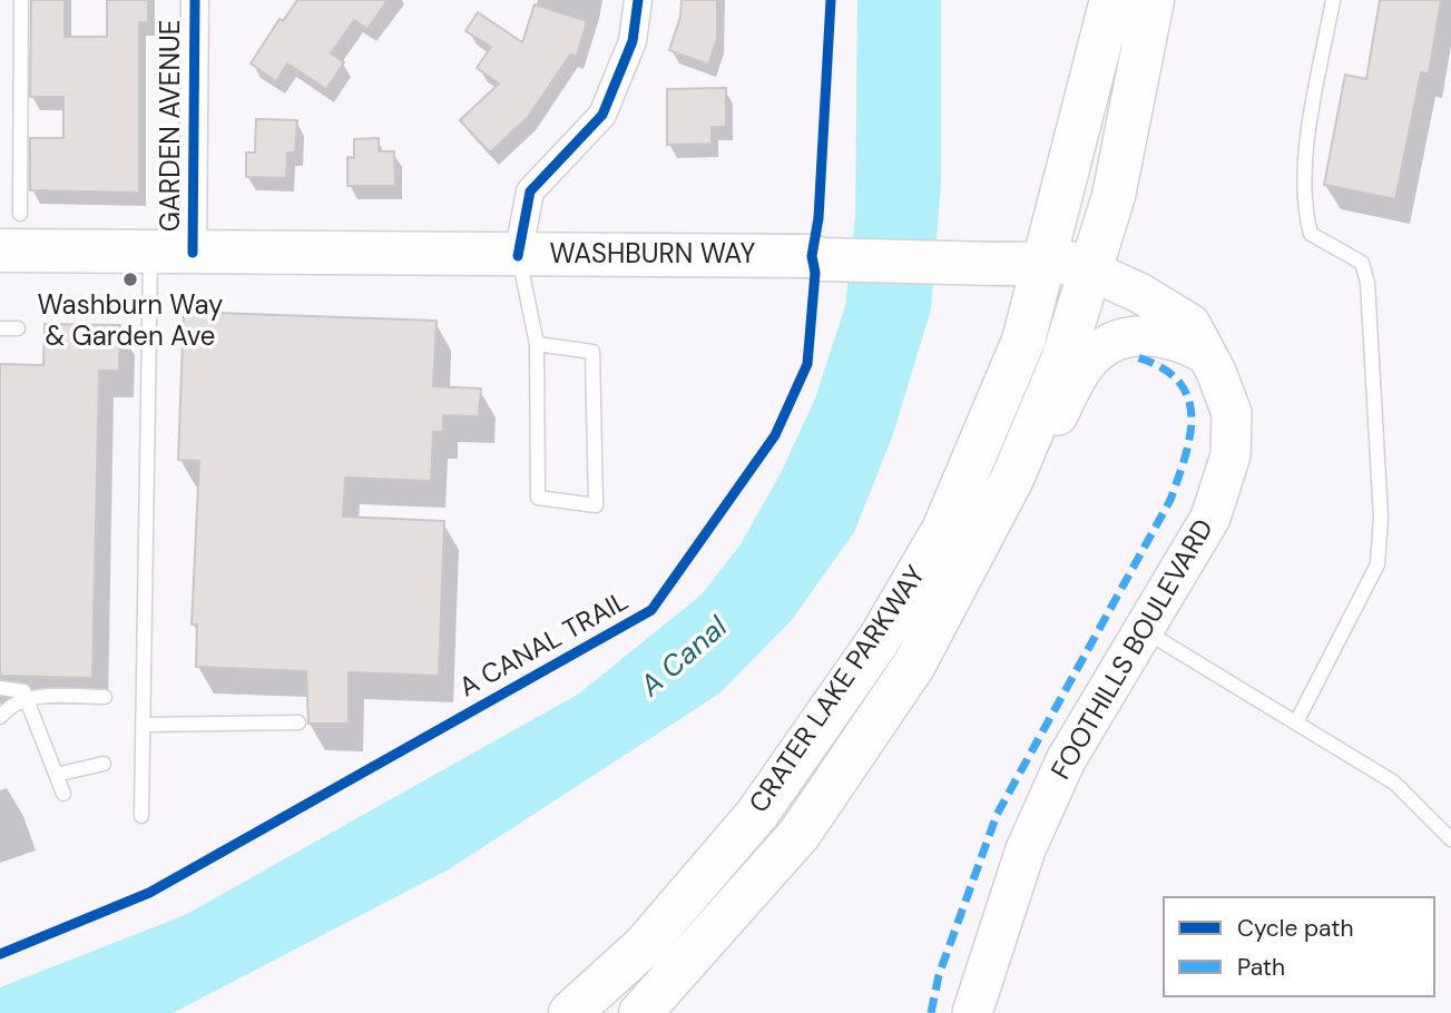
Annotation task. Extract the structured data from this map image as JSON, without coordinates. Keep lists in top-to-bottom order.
{
  "streets": {
    "main road": ["WASHBURN WAY", "FOOTHILLS BOULEVARD", "CRATER LAKE PARKWAY"],
    "street": ["GARDEN AVENUE"],
    "cycle path": ["A CANAL TRAIL"]
  },
  "crossings": [
    ["GARDEN AVENUE", "WASHBURN WAY"],
    ["WASHBURN WAY", "FOOTHILLS BOULEVARD"],
    ["WASHBURN WAY", "CRATER LAKE PARKWAY"],
    ["FOOTHILLS BOULEVARD", "CRATER LAKE PARKWAY"]
  ],
  "water": ["A Canal"],
  "places": ["Washburn Way & Garden Ave"],
  "legend": ["Cycle path", "Path"]
}
